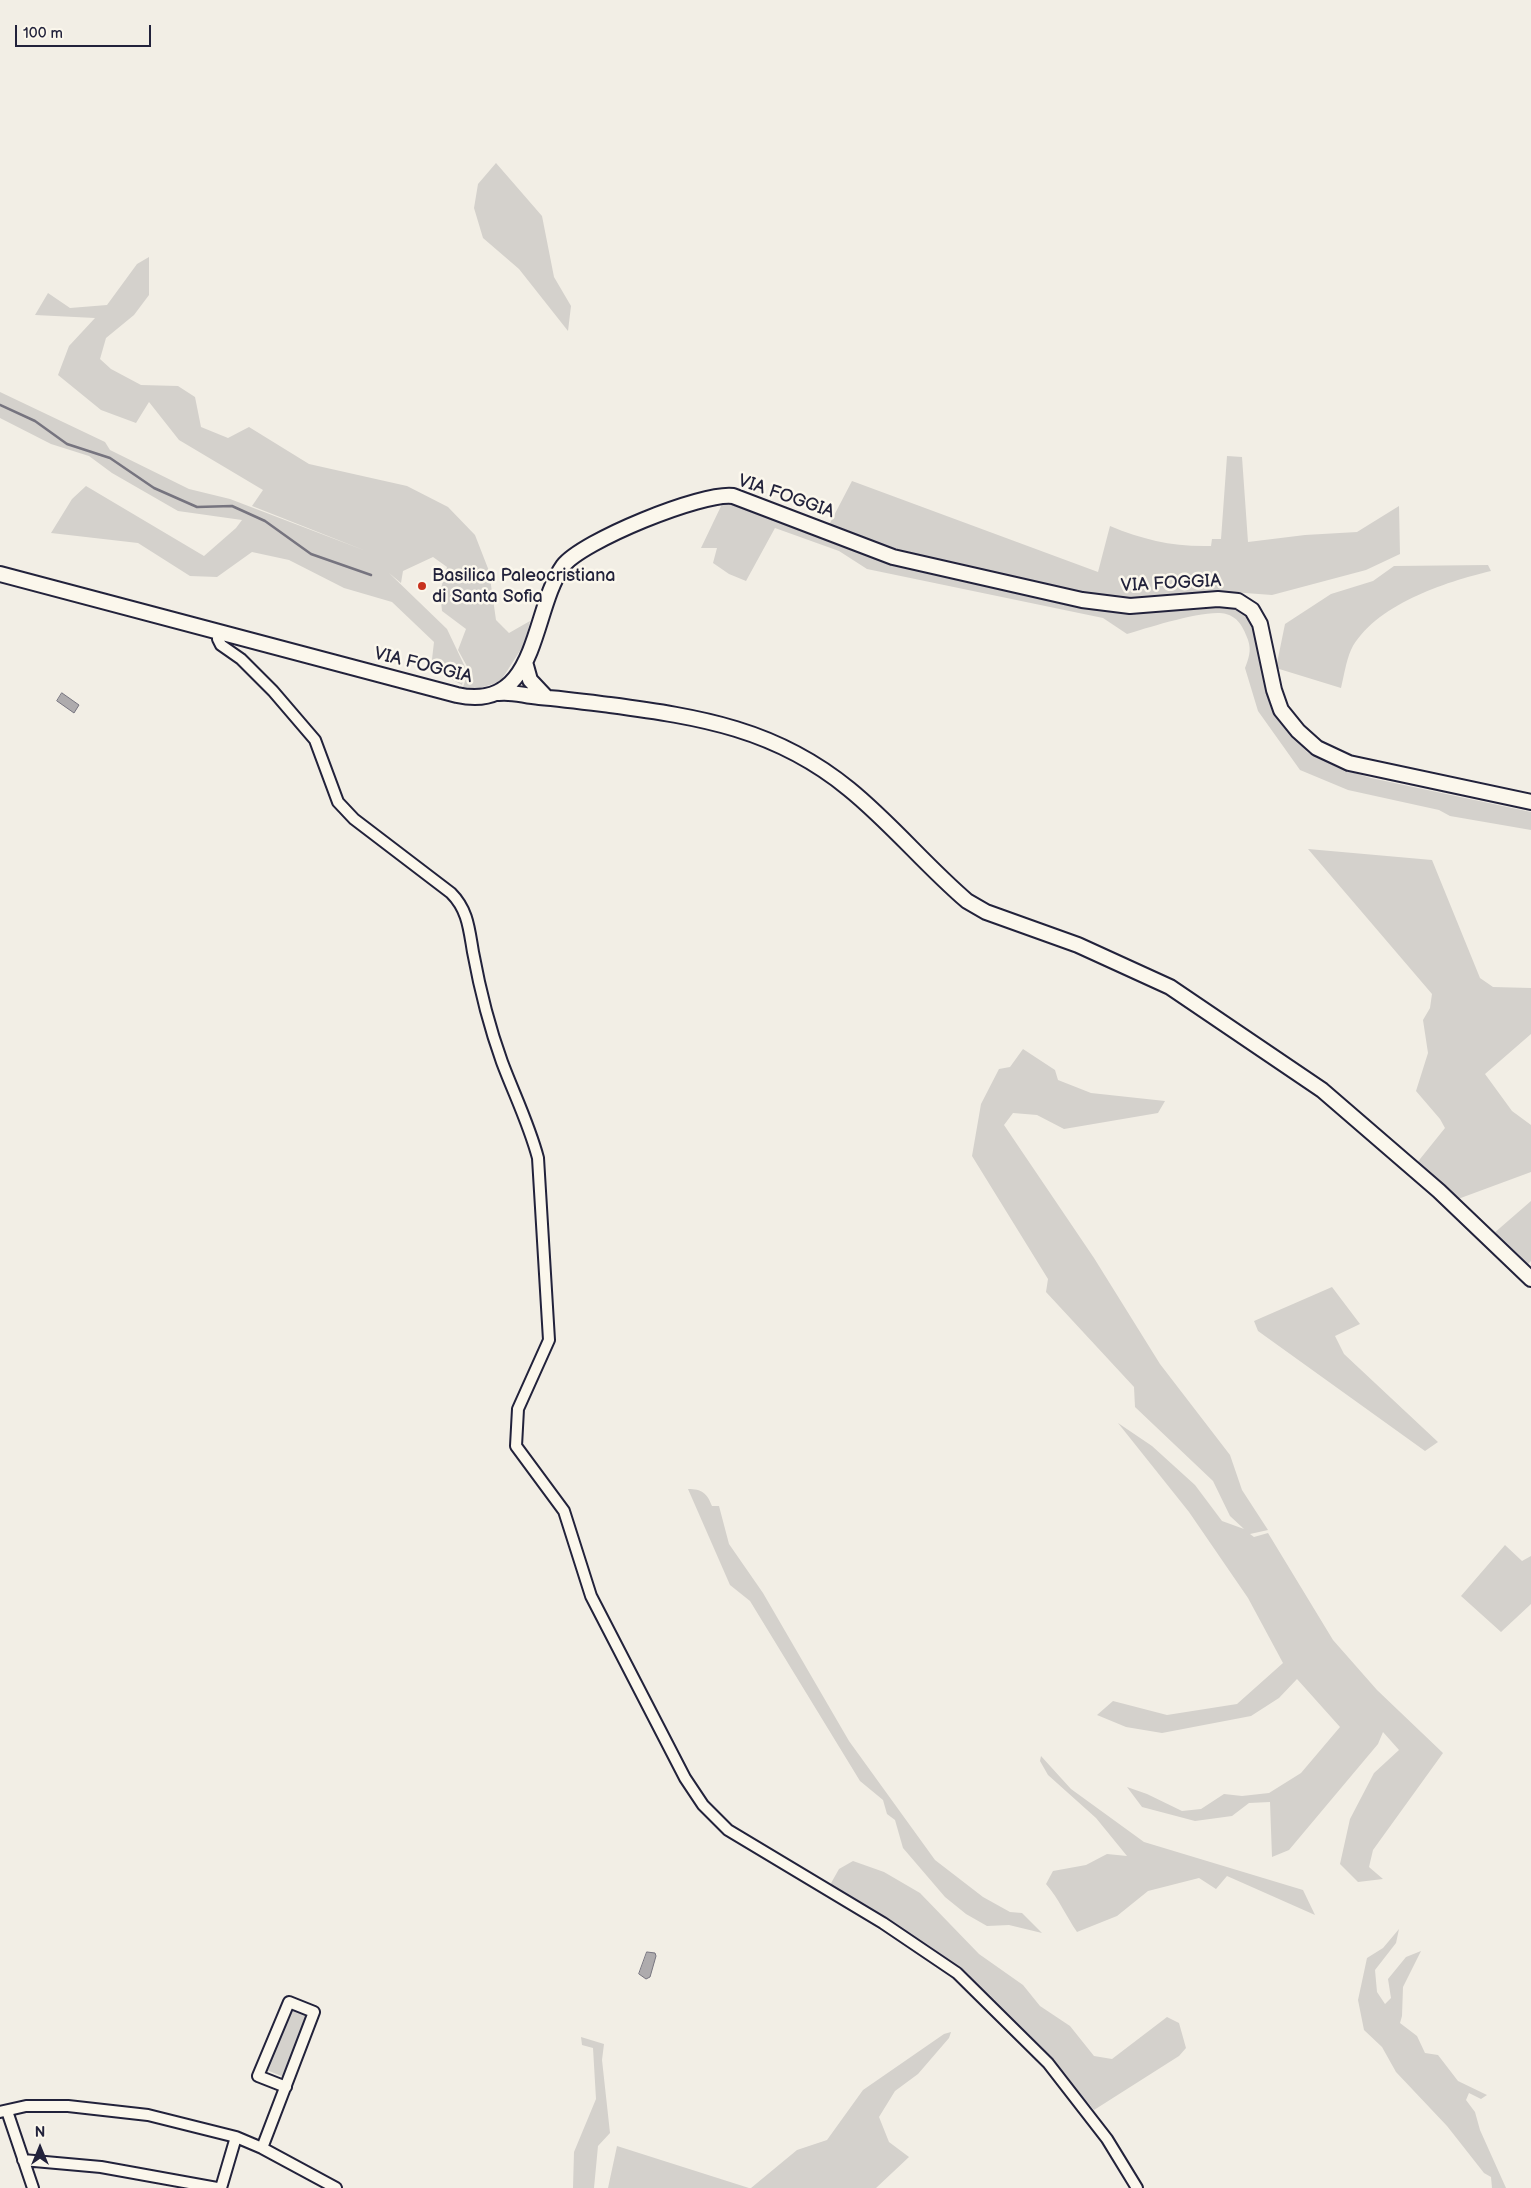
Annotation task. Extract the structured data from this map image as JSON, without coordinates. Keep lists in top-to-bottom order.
{
  "streets": {
    "main road": ["VIA FOGGIA"]
  },
  "places": ["Basilica Paleocristiana di Santa Sofia"],
  "scale_bar": "100 m",
  "north": "top"
}
